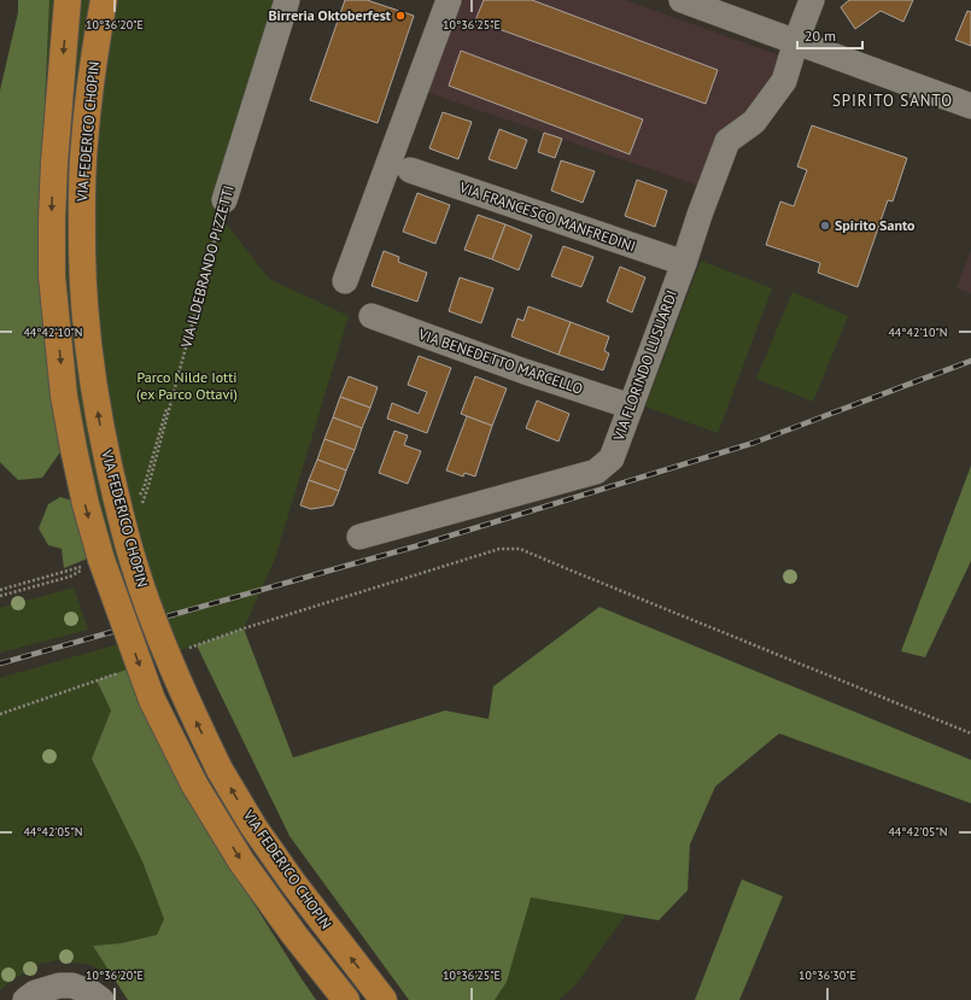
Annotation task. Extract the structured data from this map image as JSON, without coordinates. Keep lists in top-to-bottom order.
{
  "streets": {
    "main road": ["VIA FEDERICO CHOPIN"],
    "street": [
      "VIA FRANCESCO MANFREDINI",
      "VIA ILDEBRANDO PIZZETTI",
      "VIA BENEDETTO MARCELLO",
      "VIA FLORINDO LUSUARDI"
    ]
  },
  "crossings": [
    ["VIA FRANCESCO MANFREDINI", "VIA FLORINDO LUSUARDI"],
    ["VIA BENEDETTO MARCELLO", "VIA FLORINDO LUSUARDI"]
  ],
  "districts": ["SPIRITO SANTO"],
  "parks": ["Parco Nilde Iotti (ex Parco Ottavi)"],
  "places": ["Birreria Oktoberfest", "Spirito Santo"],
  "scale_bar": "20 m",
  "coordinates": [
    "10°36'20\"E",
    "10°36'25\"E",
    "44°42'10\"N",
    "44°42'05\"N",
    "10°36'30\"E"
  ]
}
